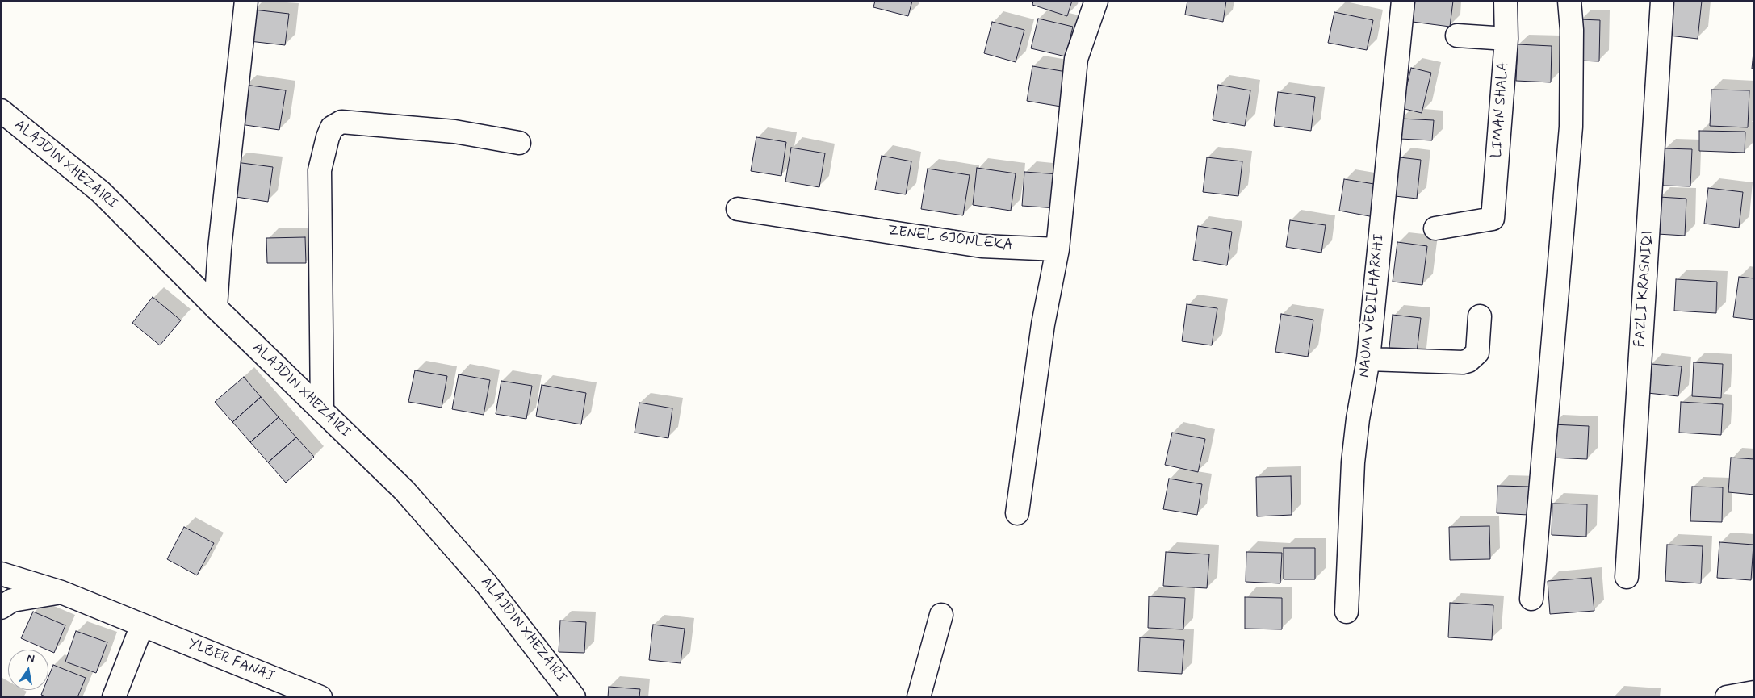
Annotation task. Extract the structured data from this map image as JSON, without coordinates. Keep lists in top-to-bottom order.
{
  "streets": {
    "street": [
      "LIMAN SHALA",
      "ALAJDIN XHEZAIRI",
      "ZENEL GJONLEKA",
      "FAZLI KRASNIQI",
      "NAUM VEQILHARXHI",
      "YLBER FANAJ"
    ]
  },
  "north": "top"
}
